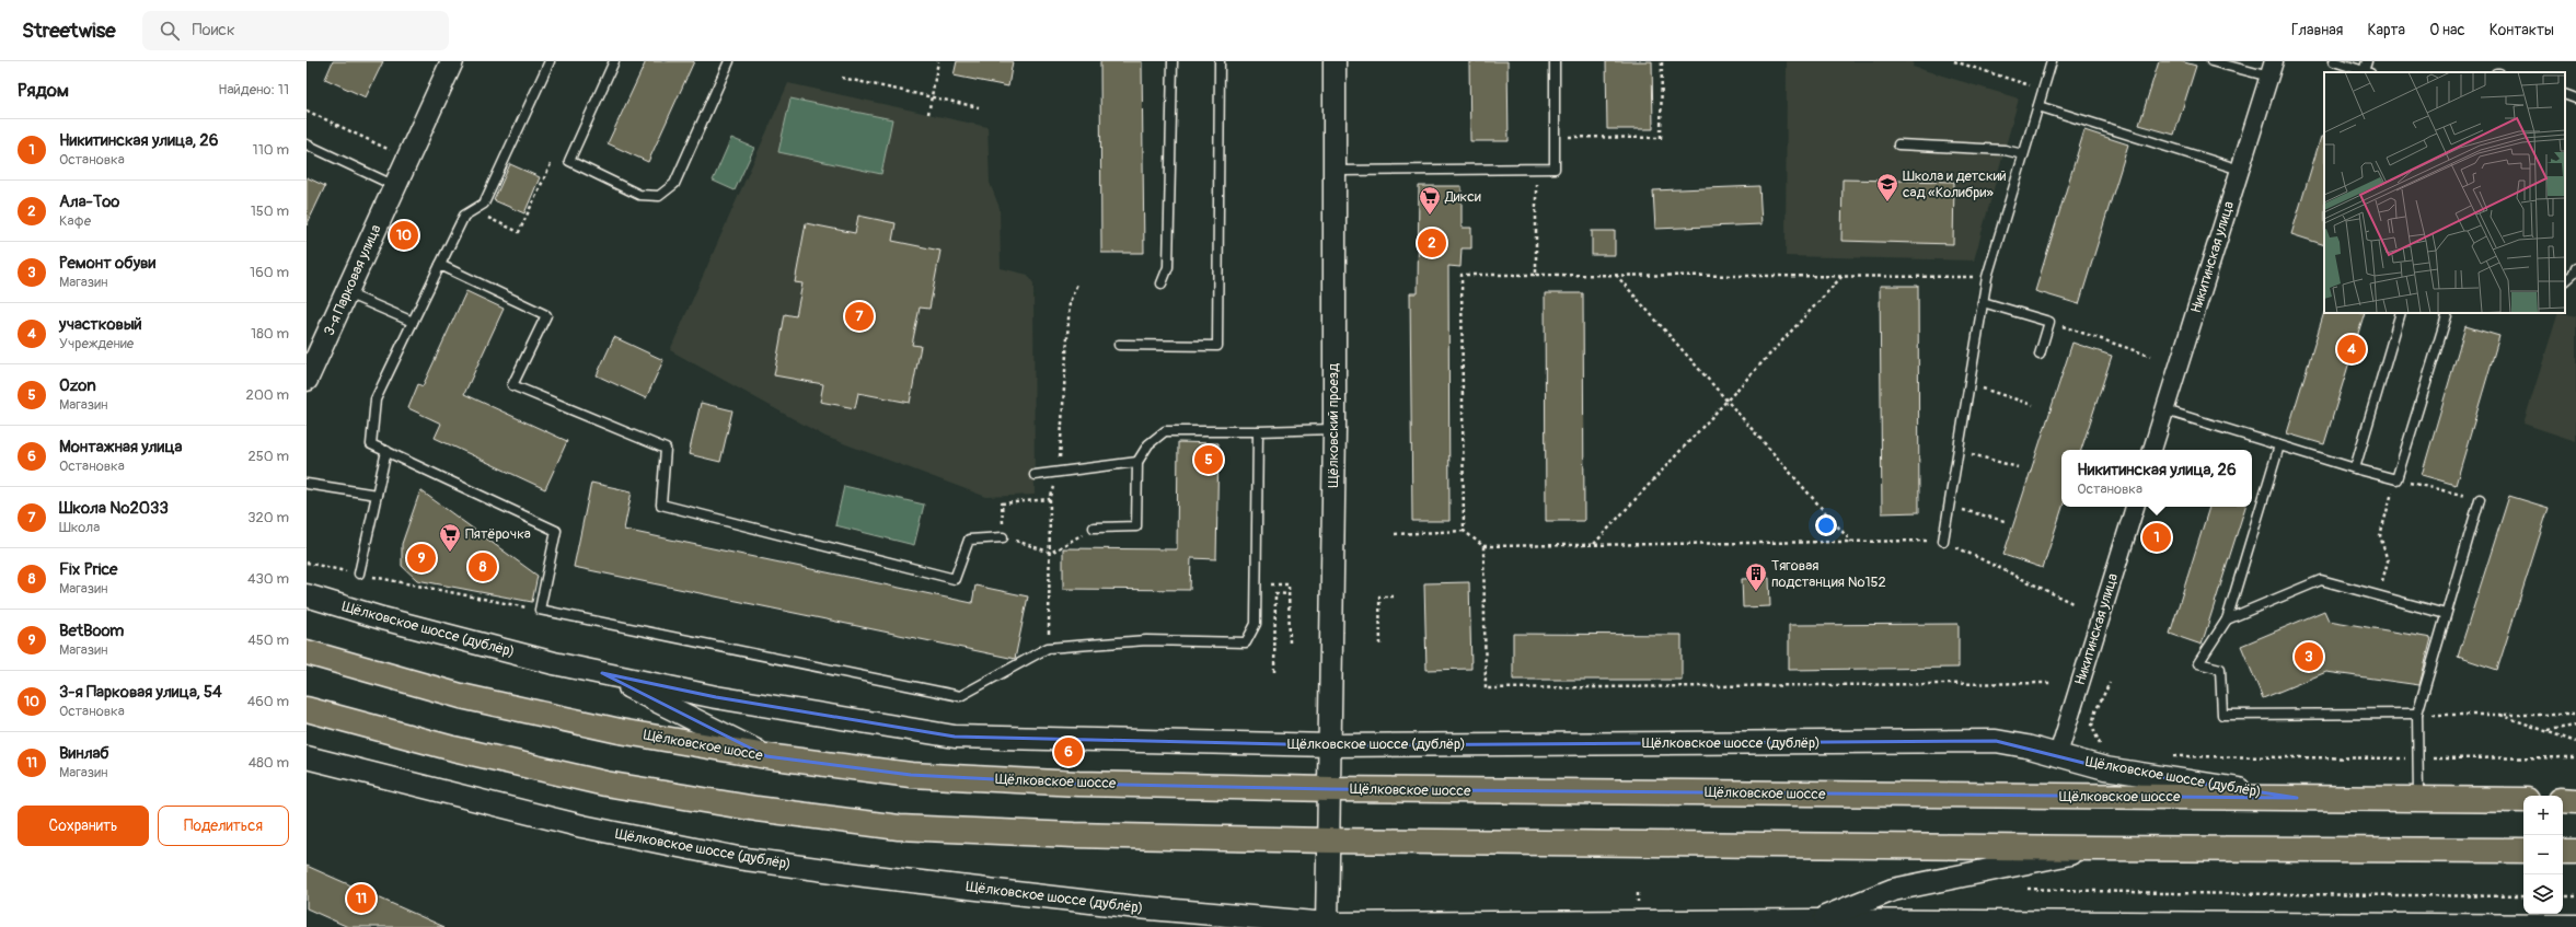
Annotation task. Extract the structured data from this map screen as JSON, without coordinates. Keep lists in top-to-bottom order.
{
  "streets": {
    "main road": ["Щёлковское шоссе"],
    "street": [
      "Никитинская улица",
      "3-я Парковая улица",
      "Щёлковский проезд",
      "Щёлковское шоссе (дублёр)"
    ]
  },
  "crossings": [
    ["Никитинская улица", "Щёлковское шоссе (дублёр)"],
    ["Щёлковский проезд", "Щёлковское шоссе (дублёр)"],
    ["Щёлковский проезд", "Щёлковское шоссе"],
    ["Щёлковское шоссе (дублёр)", "Щёлковское шоссе"]
  ],
  "places": {
    "school or university": ["Школа и детский сад «Колибри»"],
    "supermarket": ["Дикси", "Пятёрочка"],
    "building": ["Тяговая подстанция №152"]
  },
  "page": {
    "header": "Streetwise",
    "search": "Поиск",
    "nav": [
      "Главная",
      "Карта",
      "О нас",
      "Контакты"
    ],
    "heading": ["Рядом", "Найдено: 11"],
    "list": [
      {
        "mark": "1",
        "name": "Никитинская улица, 26",
        "note": "Остановка",
        "value": "110 m"
      },
      {
        "mark": "2",
        "name": "Ала-Тоо",
        "note": "Кафе",
        "value": "150 m"
      },
      {
        "mark": "3",
        "name": "Ремонт обуви",
        "note": "Магазин",
        "value": "160 m"
      },
      {
        "mark": "4",
        "name": "участковый",
        "note": "Учреждение",
        "value": "180 m"
      },
      {
        "mark": "5",
        "name": "Ozon",
        "note": "Магазин",
        "value": "200 m"
      },
      {
        "mark": "6",
        "name": "Монтажная улица",
        "note": "Остановка",
        "value": "250 m"
      },
      {
        "mark": "7",
        "name": "Школа №2033",
        "note": "Школа",
        "value": "320 m"
      },
      {
        "mark": "8",
        "name": "Fix Price",
        "note": "Магазин",
        "value": "430 m"
      },
      {
        "mark": "9",
        "name": "BetBoom",
        "note": "Магазин",
        "value": "450 m"
      },
      {
        "mark": "10",
        "name": "3-я Парковая улица, 54",
        "note": "Остановка",
        "value": "460 m"
      },
      {
        "mark": "11",
        "name": "Винлаб",
        "note": "Магазин",
        "value": "480 m"
      }
    ],
    "pins": [
      "10",
      "2",
      "7",
      "4",
      "5",
      "1",
      "9",
      "8",
      "3",
      "6",
      "11"
    ],
    "popup": ["Никитинская улица, 26", "Остановка"],
    "buttons": ["Сохранить", "Поделиться"],
    "map_buttons": ["+", "−"]
  }
}
